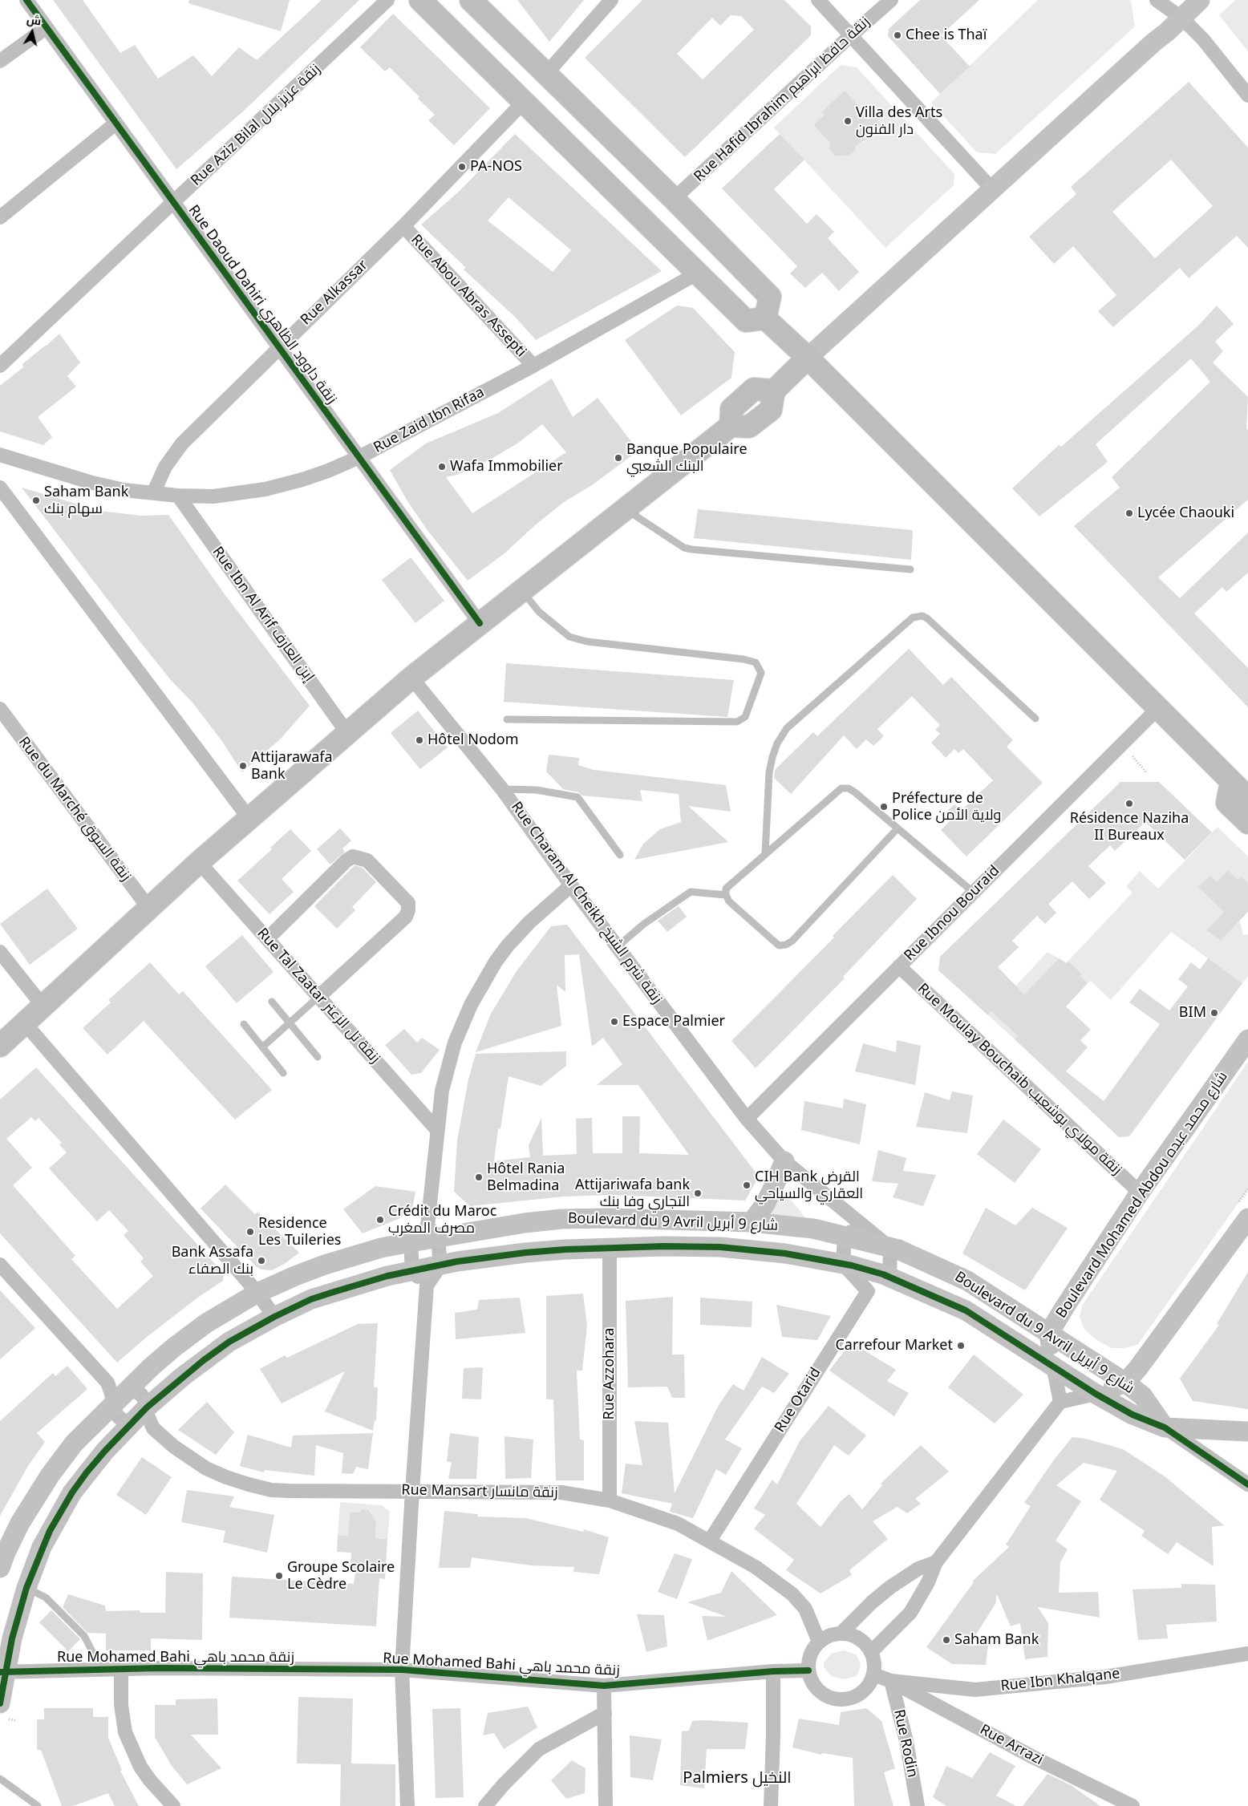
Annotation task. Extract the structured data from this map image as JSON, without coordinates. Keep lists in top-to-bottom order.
{
  "streets": {
    "street": [
      "Rue Hafid Ibrahim زنقة حافظ ابراهيم",
      "Rue Aziz Bilal زنقة عزيز بلال",
      "Rue Alkassar",
      "Rue Abou Abras Assepti",
      "Rue Daoud Dahiri زنقة داوود الظاهري",
      "Rue Zaid Ibn Rifaa",
      "Rue Ibn Al Arif إبن العارف",
      "Rue du Marché زنقة السوق",
      "Rue Charam Al Cheikh زنقة شرم الشيخ",
      "Rue Ibnou Bouraid",
      "Rue Tal Zaatar زنقة تل الزعتر",
      "Rue Moulay Bouchaib زنقة مولاي بوشعيب",
      "Boulevard Mohamed Abdou شارع محمد عبده",
      "Boulevard du 9 Avril شارع 9 أبريل",
      "Rue Azzohara",
      "Rue Otarid",
      "Rue Mansart زنقة مانسار",
      "Rue Mohamed Bahi زنقة محمد باهي",
      "Rue Ibn Khalqane",
      "Rue Rodin",
      "Rue Arrazi"
    ]
  },
  "crossings": [
    ["Rue Aziz Bilal زنقة عزيز بلال", "Rue Daoud Dahiri زنقة داوود الظاهري"],
    ["Rue Alkassar", "Rue Abou Abras Assepti"],
    ["Rue Alkassar", "Rue Daoud Dahiri زنقة داوود الظاهري"],
    ["Rue Alkassar", "Rue Zaid Ibn Rifaa"],
    ["Rue Abou Abras Assepti", "Rue Zaid Ibn Rifaa"],
    ["Rue Daoud Dahiri زنقة داوود الظاهري", "Rue Zaid Ibn Rifaa"],
    ["Rue Zaid Ibn Rifaa", "Rue Ibn Al Arif إبن العارف"],
    ["Rue Charam Al Cheikh زنقة شرم الشيخ", "Rue Ibnou Bouraid"],
    ["Rue Charam Al Cheikh زنقة شرم الشيخ", "Boulevard du 9 Avril شارع 9 أبريل"],
    ["Rue Ibnou Bouraid", "Rue Moulay Bouchaib زنقة مولاي بوشعيب"],
    ["Rue Moulay Bouchaib زنقة مولاي بوشعيب", "Boulevard Mohamed Abdou شارع محمد عبده"],
    ["Boulevard Mohamed Abdou شارع محمد عبده", "Boulevard du 9 Avril شارع 9 أبريل"],
    ["Boulevard du 9 Avril شارع 9 أبريل", "Rue Azzohara"],
    ["Boulevard du 9 Avril شارع 9 أبريل", "Rue Otarid"],
    ["Boulevard du 9 Avril شارع 9 أبريل", "Rue Mansart زنقة مانسار"],
    ["Boulevard du 9 Avril شارع 9 أبريل", "Rue Mohamed Bahi زنقة محمد باهي"],
    ["Rue Azzohara", "Rue Mansart زنقة مانسار"],
    ["Rue Otarid", "Rue Mansart زنقة مانسار"],
    ["Rue Mansart زنقة مانسار", "Rue Mohamed Bahi زنقة محمد باهي"],
    ["Rue Mansart زنقة مانسار", "Rue Ibn Khalqane"],
    ["Rue Mohamed Bahi زنقة محمد باهي", "Rue Ibn Khalqane"],
    ["Rue Ibn Khalqane", "Rue Rodin"],
    ["Rue Ibn Khalqane", "Rue Arrazi"],
    ["Rue Rodin", "Rue Arrazi"]
  ],
  "districts": ["Palmiers النخيل"],
  "places": [
    "Chee is Thaï",
    "Villa des Arts دار الفنون",
    "PA-NOS",
    "Banque Populaire البنك الشعبي",
    "Wafa Immobilier",
    "Saham Bank سهام بنك",
    "Lycée Chaouki",
    "Hôtel Nodom",
    "Attijarawafa Bank",
    "Résidence Naziha II Bureaux",
    "Préfecture de Police ولاية الأمن",
    "BIM",
    "Espace Palmier",
    "Hôtel Rania Belmadina",
    "CIH Bank القرض العقاري والسياحي",
    "Attijariwafa bank التجاري وفا بنك",
    "Crédit du Maroc مصرف المغرب",
    "Residence Les Tuileries",
    "Bank Assafa بنك الصفاء",
    "Carrefour Market",
    "Groupe Scolaire Le Cèdre",
    "Saham Bank"
  ],
  "north": "top"
}
